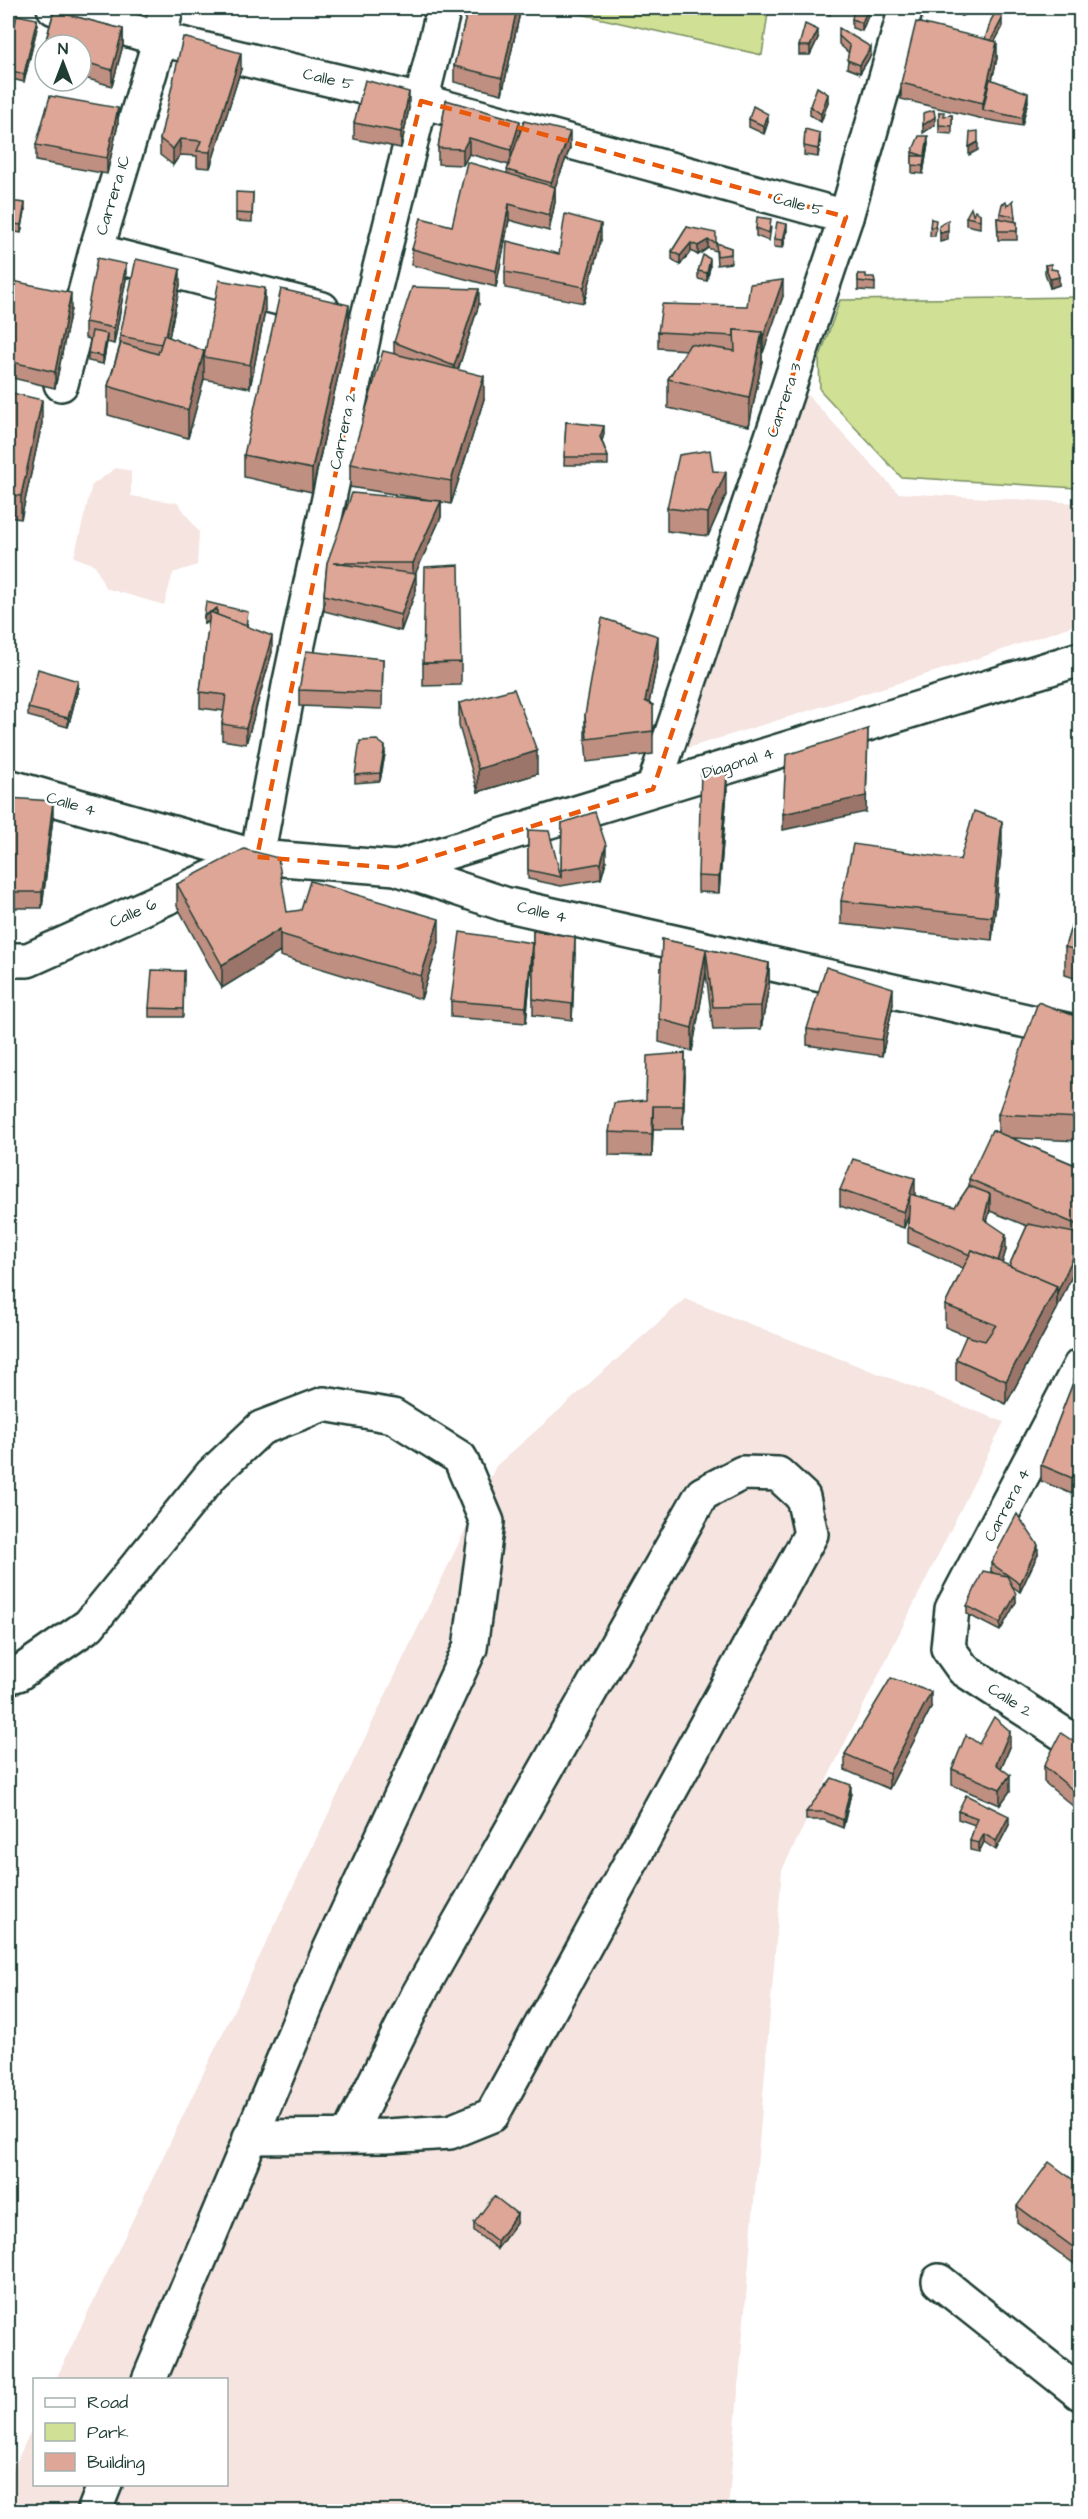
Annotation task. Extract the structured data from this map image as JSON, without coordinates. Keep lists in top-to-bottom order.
{
  "streets": {
    "street": [
      "Calle 5",
      "Carrera 1C",
      "Carrera 3",
      "Carrera 2",
      "Diagonal 4",
      "Calle 4",
      "Calle 6",
      "Carrera 4",
      "Calle 2"
    ]
  },
  "crossings": [
    ["Calle 5", "Carrera 1C"],
    ["Calle 5", "Carrera 3"],
    ["Calle 5", "Carrera 2"],
    ["Carrera 3", "Diagonal 4"],
    ["Carrera 2", "Calle 4"],
    ["Carrera 2", "Calle 6"],
    ["Diagonal 4", "Calle 4"],
    ["Calle 4", "Calle 6"],
    ["Carrera 4", "Calle 2"]
  ],
  "legend": ["Road", "Park", "Building"],
  "north": "top"
}
